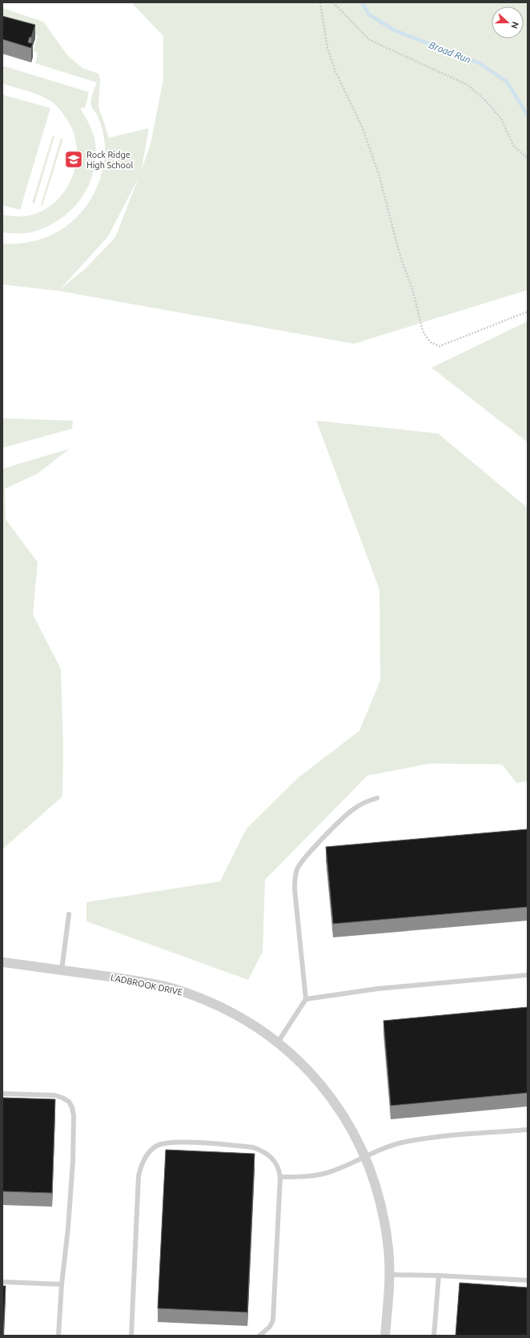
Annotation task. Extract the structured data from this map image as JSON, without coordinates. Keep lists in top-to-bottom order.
{
  "streets": {
    "street": ["LADBROOK DRIVE"]
  },
  "water": ["Broad Run"],
  "places": {
    "school or university": ["Rock Ridge High School"]
  },
  "north": "right"
}
